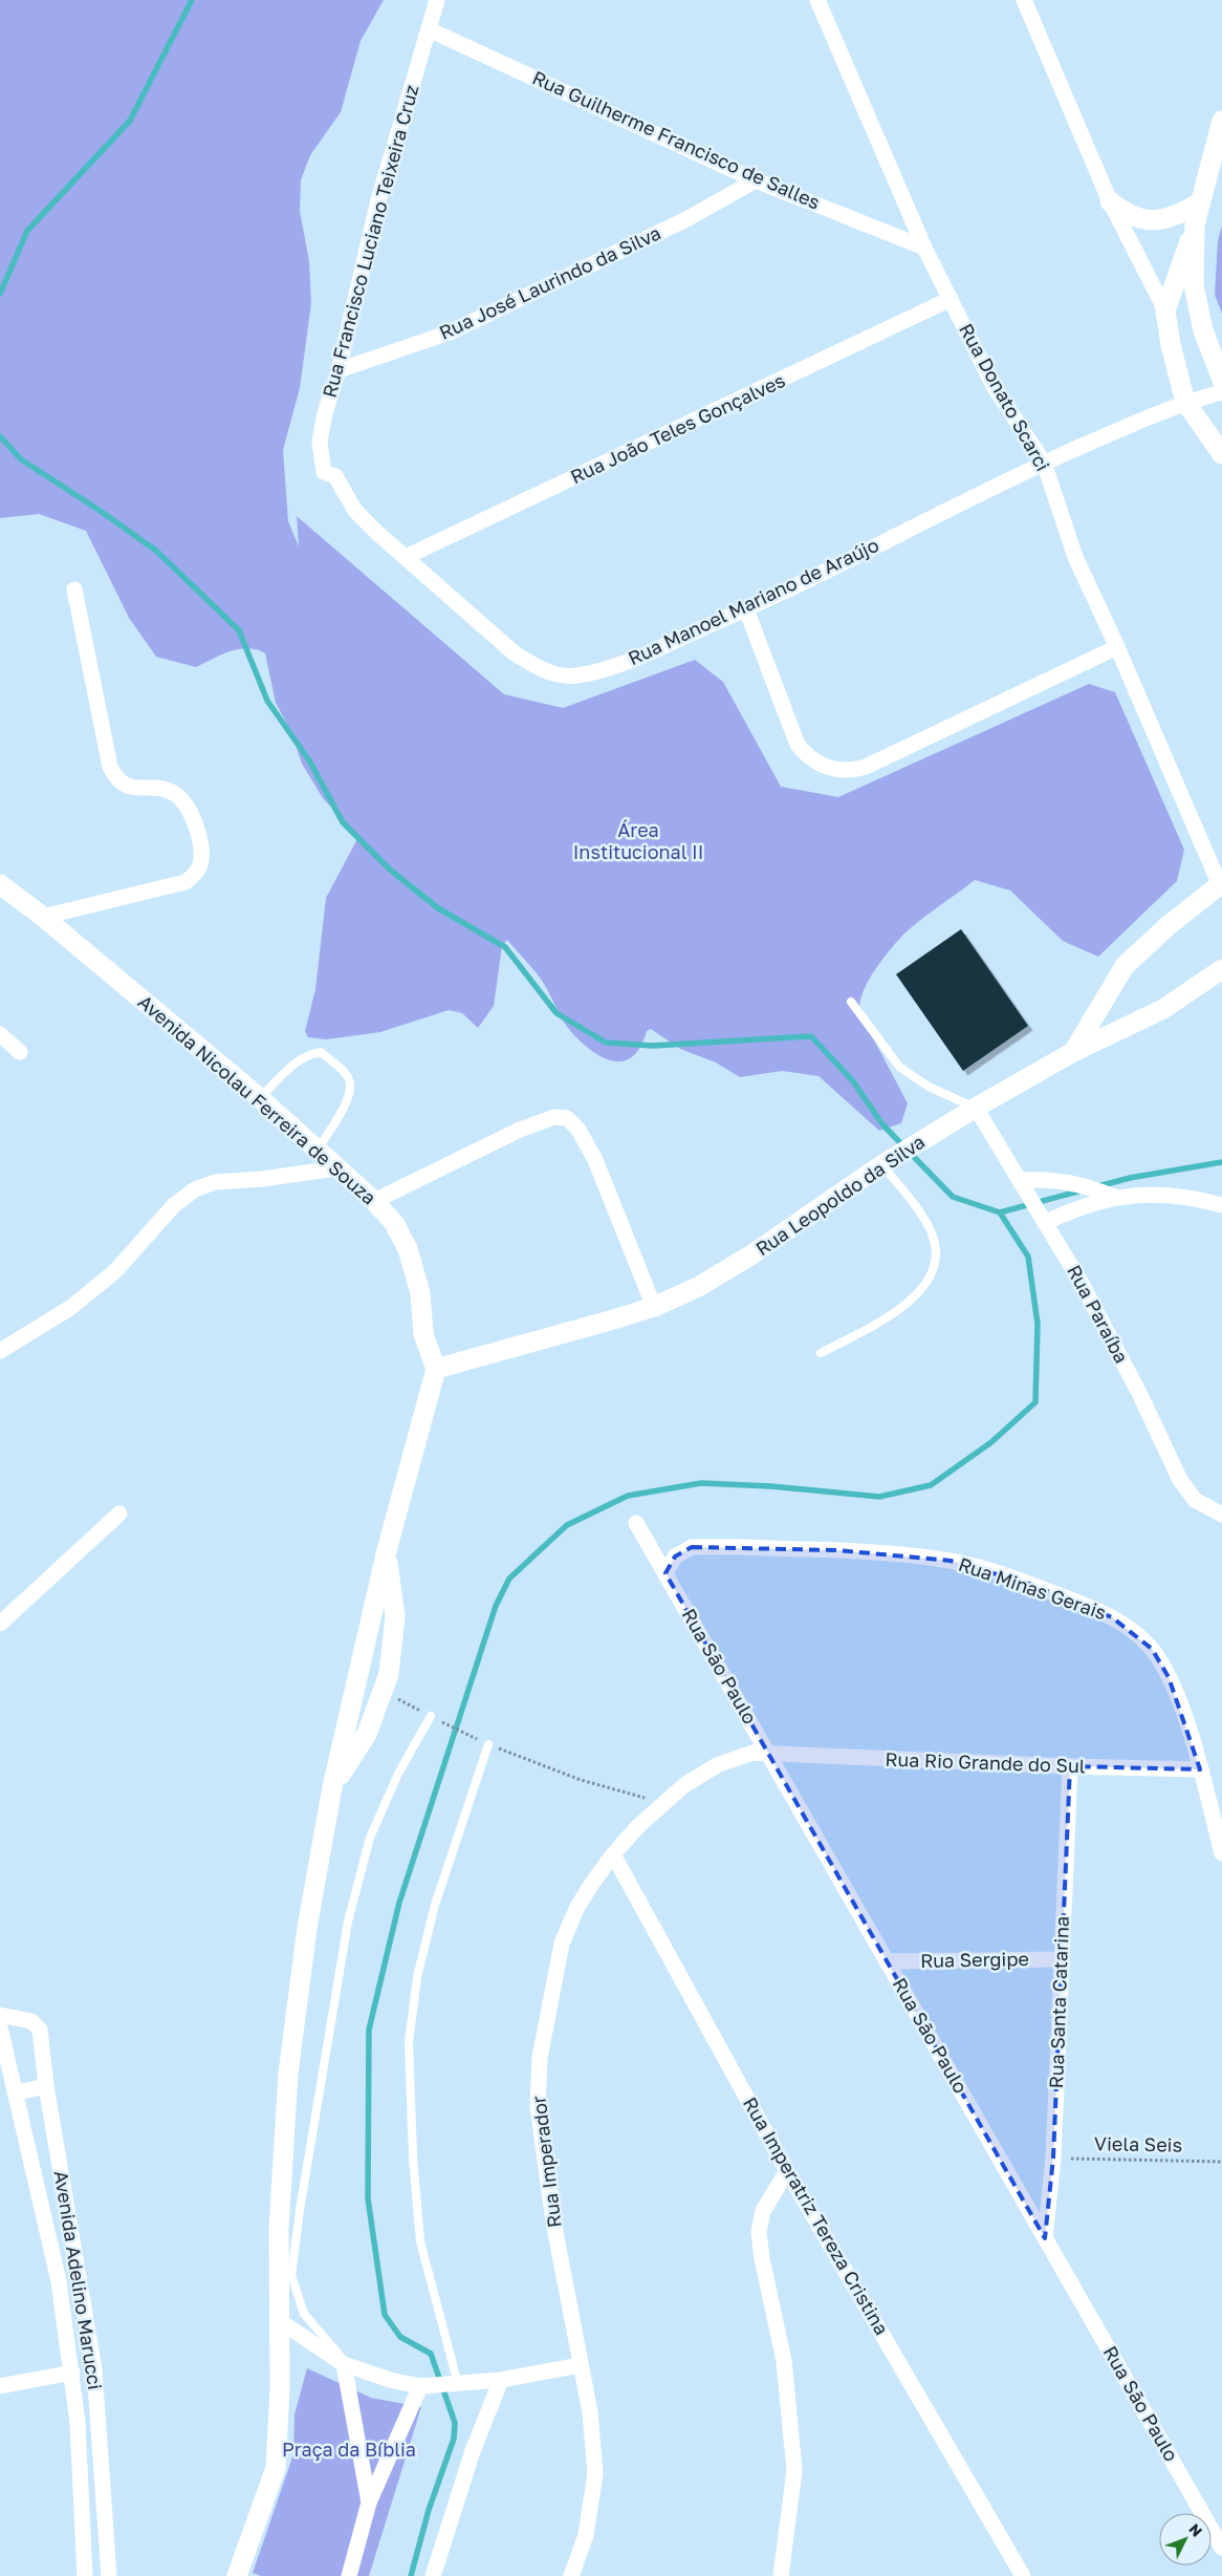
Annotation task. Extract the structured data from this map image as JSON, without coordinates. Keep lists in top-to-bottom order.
{
  "streets": {
    "street": [
      "Rua Guilherme Francisco de Salles",
      "Rua Francisco Luciano Teixeira Cruz",
      "Rua José Laurindo da Silva",
      "Rua Donato Scarci",
      "Rua João Teles Gonçalves",
      "Rua Manoel Mariano de Araújo",
      "Avenida Nicolau Ferreira de Souza",
      "Rua Leopoldo da Silva",
      "Rua Paraíba",
      "Rua Minas Gerais",
      "Rua São Paulo",
      "Rua Rio Grande do Sul",
      "Rua Sergipe",
      "Rua Santa Catarina",
      "Rua Imperador",
      "Rua Imperatriz Tereza Cristina",
      "Avenida Adelino Marucci"
    ],
    "path": ["Viela Seis"]
  },
  "crossings": [
    ["Rua Guilherme Francisco de Salles", "Rua Francisco Luciano Teixeira Cruz"],
    ["Rua Guilherme Francisco de Salles", "Rua José Laurindo da Silva"],
    ["Rua Guilherme Francisco de Salles", "Rua Donato Scarci"],
    ["Rua Francisco Luciano Teixeira Cruz", "Rua José Laurindo da Silva"],
    ["Rua Francisco Luciano Teixeira Cruz", "Rua Manoel Mariano de Araújo"],
    ["Rua Donato Scarci", "Rua João Teles Gonçalves"],
    ["Rua Donato Scarci", "Rua Manoel Mariano de Araújo"],
    ["Rua João Teles Gonçalves", "Rua Manoel Mariano de Araújo"],
    ["Avenida Nicolau Ferreira de Souza", "Rua Leopoldo da Silva"],
    ["Rua Leopoldo da Silva", "Rua Paraíba"],
    ["Rua Minas Gerais", "Rua São Paulo"],
    ["Rua Minas Gerais", "Rua Rio Grande do Sul"],
    ["Rua São Paulo", "Rua Rio Grande do Sul"],
    ["Rua São Paulo", "Rua Sergipe"],
    ["Rua São Paulo", "Rua Santa Catarina"],
    ["Rua São Paulo", "Rua Imperador"],
    ["Rua Rio Grande do Sul", "Rua Santa Catarina"],
    ["Rua Rio Grande do Sul", "Rua Imperador"],
    ["Rua Sergipe", "Rua Santa Catarina"],
    ["Rua Santa Catarina", "Viela Seis"],
    ["Rua Imperador", "Rua Imperatriz Tereza Cristina"]
  ],
  "parks": ["Área Institucional II", "Praça da Bíblia"],
  "north": "top right"
}
